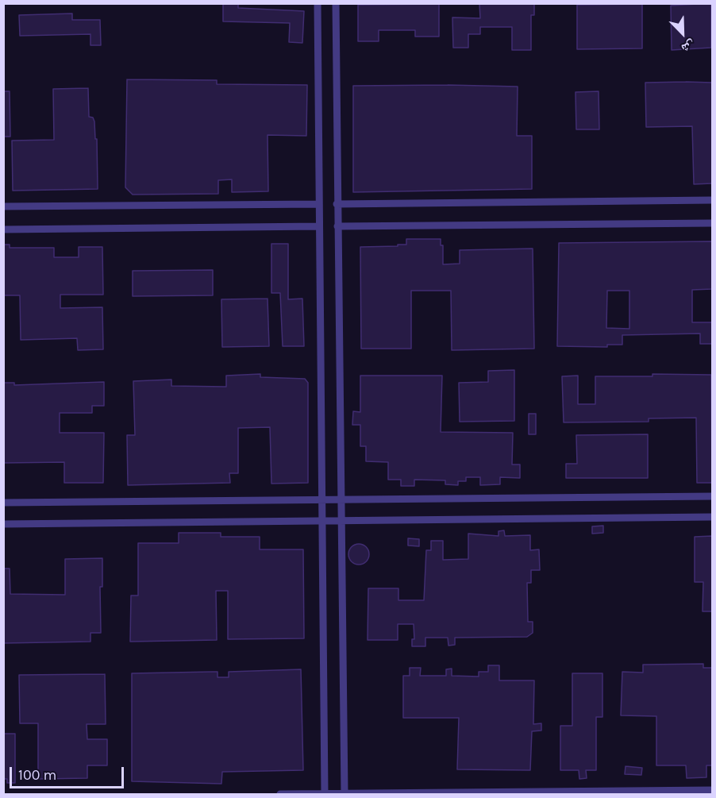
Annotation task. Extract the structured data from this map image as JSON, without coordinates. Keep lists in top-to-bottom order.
{
  "scale_bar": "100 m",
  "north": "bottom right"
}
